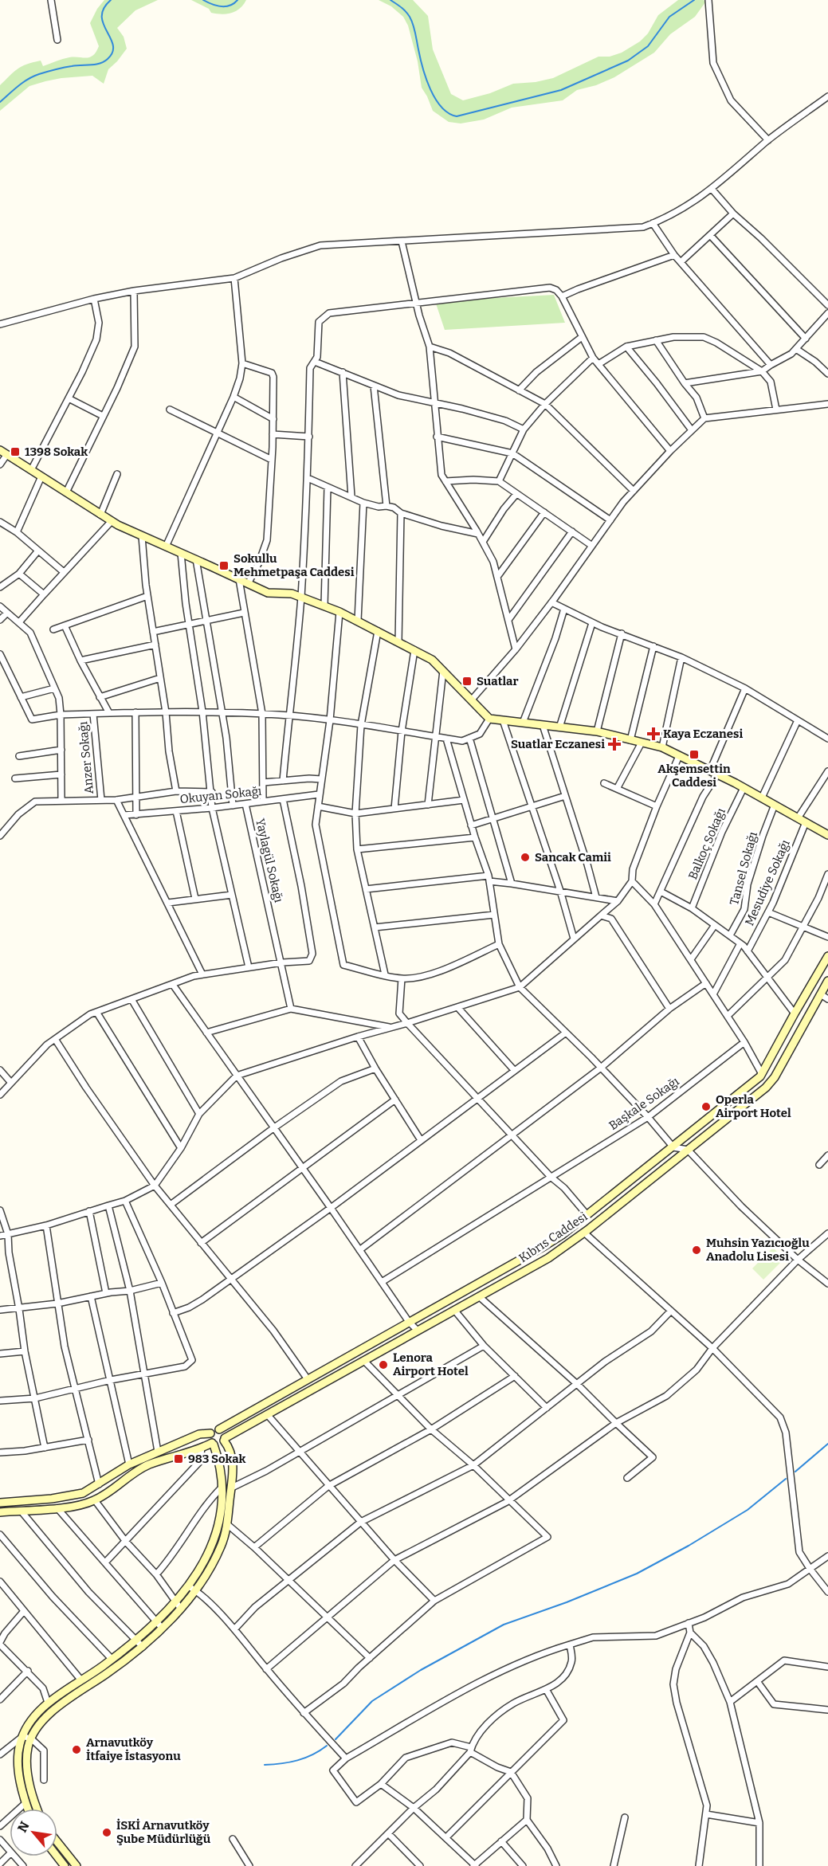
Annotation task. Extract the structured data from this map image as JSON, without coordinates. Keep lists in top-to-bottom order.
{
  "streets": {
    "main road": ["Kıbrıs Caddesi"],
    "street": [
      "Anzer Sokağı",
      "Okuyan Sokağı",
      "Balkoç Sokağı",
      "Yaylagül Sokağı",
      "Tansel Sokağı",
      "Mesudiye Sokağı",
      "Başkale Sokağı"
    ]
  },
  "crossings": [
    ["Okuyan Sokağı", "Yaylagül Sokağı"]
  ],
  "places": {
    "transit": [
      "1398 Sokak",
      "Sokullu Mehmetpaşa Caddesi",
      "Suatlar",
      "Akşemsettin Caddesi",
      "983 Sokak"
    ],
    "health": ["Kaya Eczanesi", "Suatlar Eczanesi"],
    "other": [
      "Sancak Camii",
      "Operla Airport Hotel",
      "Muhsin Yazıcıoğlu Anadolu Lisesi",
      "Lenora Airport Hotel",
      "Arnavutköy İtfaiye İstasyonu",
      "İSKİ Arnavutköy Şube Müdürlüğü"
    ]
  },
  "north": "top left"
}
